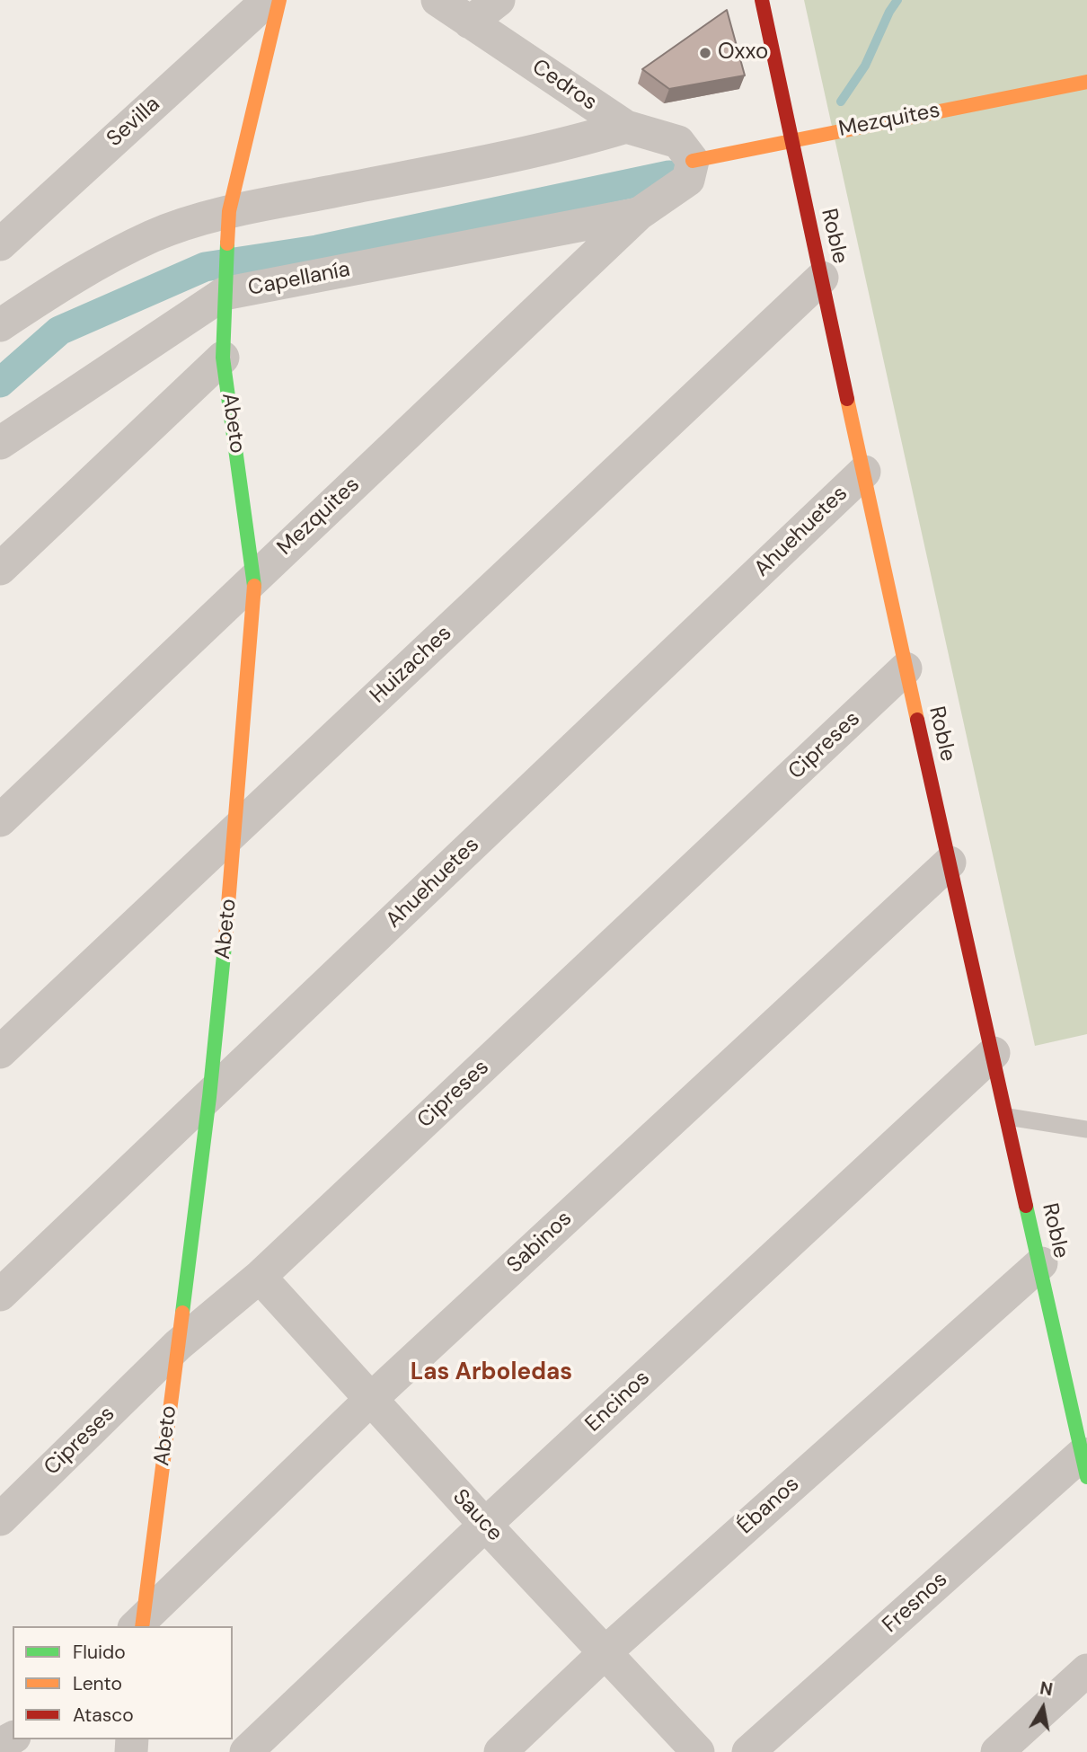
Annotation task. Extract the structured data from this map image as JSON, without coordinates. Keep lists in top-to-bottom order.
{
  "streets": {
    "street": [
      "Cedros",
      "Mezquites",
      "Sevilla",
      "Roble",
      "Capellanía",
      "Abeto",
      "Ahuehuetes",
      "Huizaches",
      "Cipreses",
      "Sabinos",
      "Encinos",
      "Ébanos",
      "Sauce",
      "Fresnos"
    ]
  },
  "crossings": [
    ["Cedros", "Mezquites"],
    ["Mezquites", "Roble"],
    ["Mezquites", "Capellanía"],
    ["Mezquites", "Abeto"],
    ["Roble", "Ahuehuetes"],
    ["Roble", "Huizaches"],
    ["Roble", "Cipreses"],
    ["Roble", "Sabinos"],
    ["Roble", "Encinos"],
    ["Roble", "Ébanos"],
    ["Roble", "Fresnos"],
    ["Capellanía", "Abeto"],
    ["Abeto", "Ahuehuetes"],
    ["Abeto", "Huizaches"],
    ["Abeto", "Cipreses"],
    ["Abeto", "Sabinos"],
    ["Cipreses", "Sauce"],
    ["Sabinos", "Sauce"],
    ["Encinos", "Sauce"],
    ["Ébanos", "Sauce"]
  ],
  "districts": ["Las Arboledas"],
  "places": ["Oxxo"],
  "legend": ["Fluido", "Lento", "Atasco"],
  "north": "top"
}
